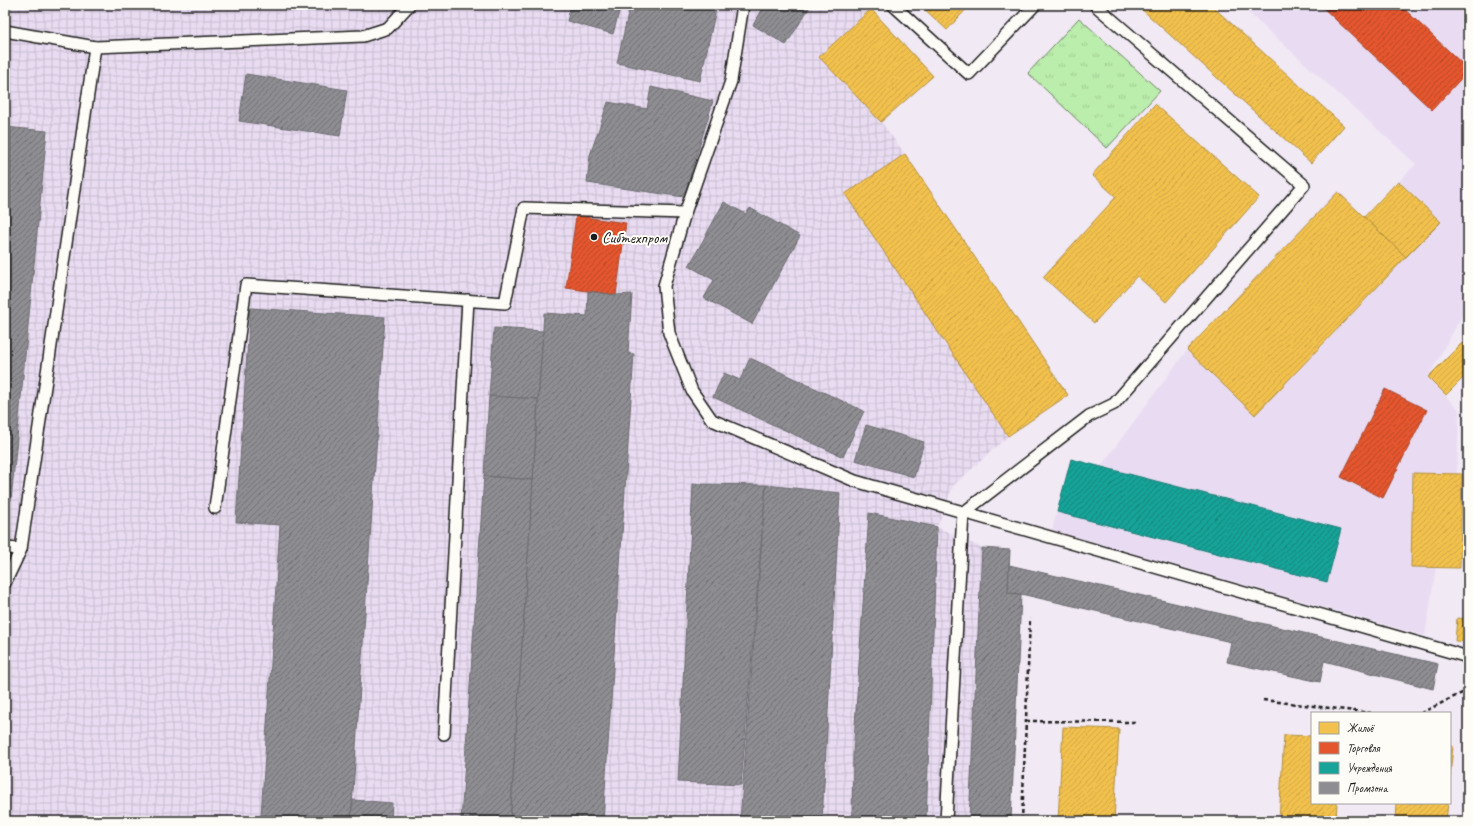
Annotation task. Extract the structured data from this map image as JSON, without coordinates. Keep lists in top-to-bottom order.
{
  "places": ["Сибтехпром"],
  "legend": [
    "Жильё",
    "Торговля",
    "Учреждения",
    "Промзона"
  ]
}
